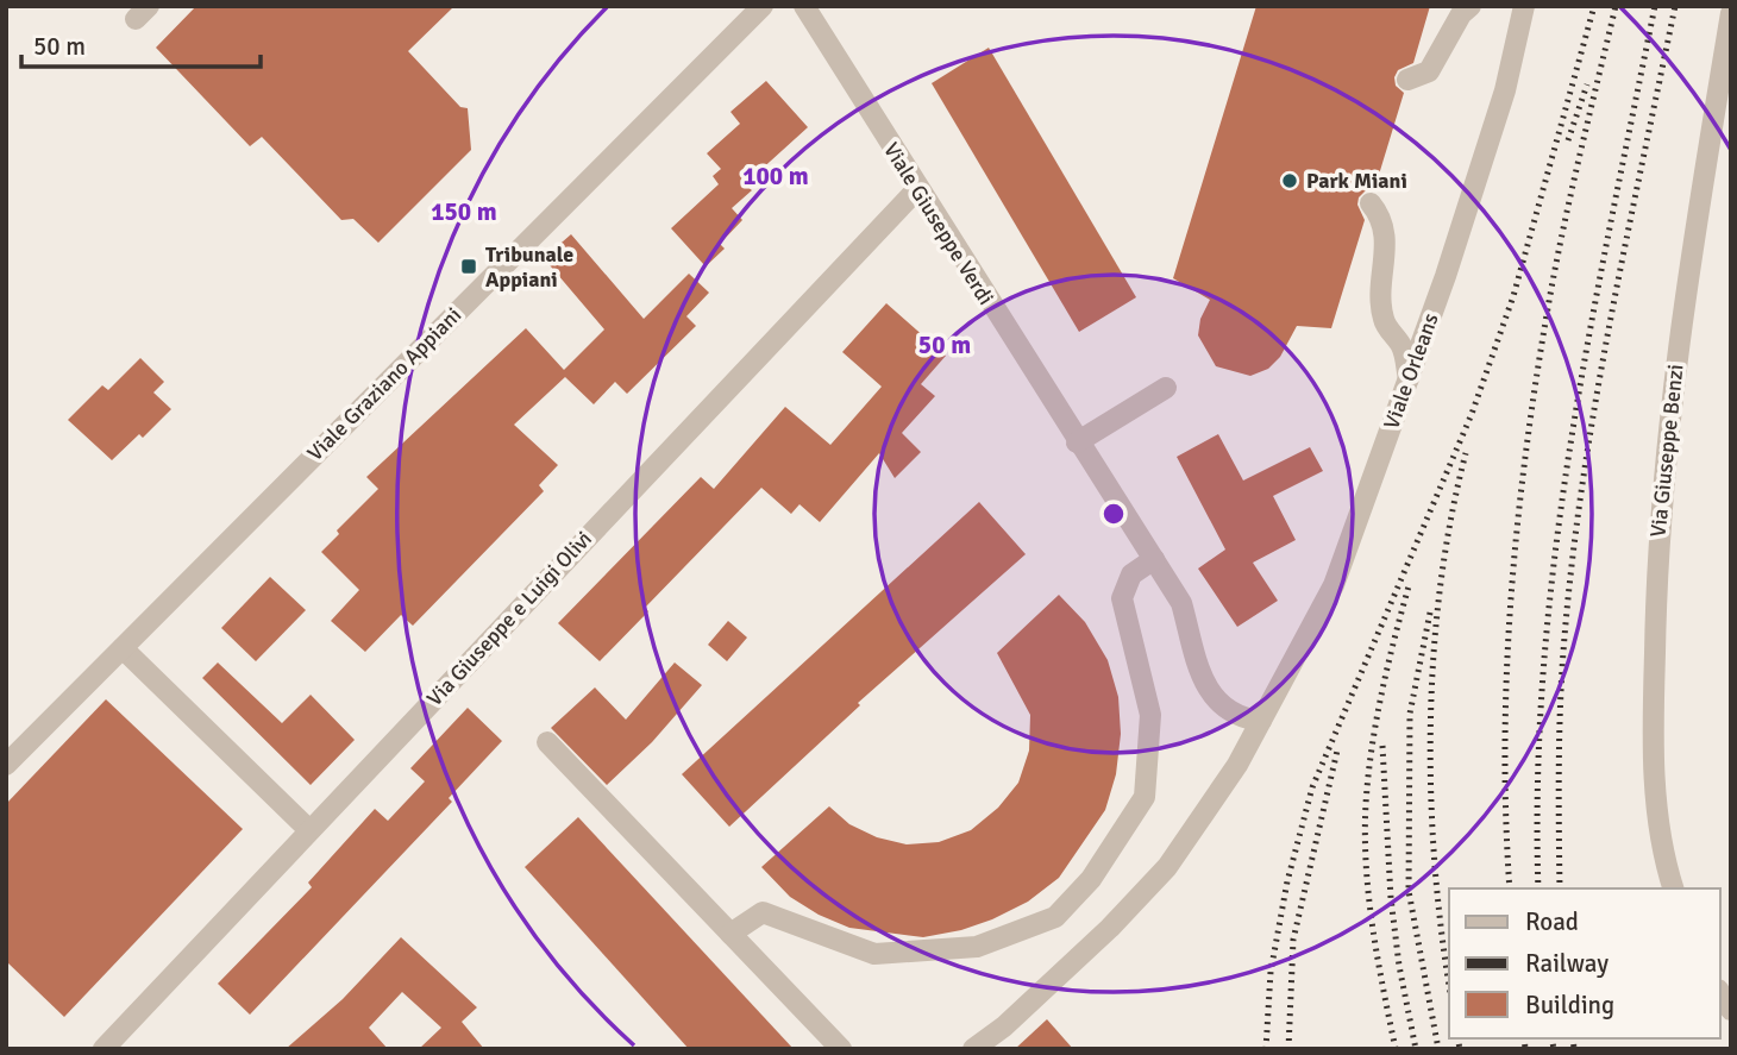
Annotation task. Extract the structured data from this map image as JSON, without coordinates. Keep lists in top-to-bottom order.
{
  "streets": {
    "street": [
      "Viale Giuseppe Verdi",
      "Viale Orleans",
      "Viale Graziano Appiani",
      "Via Giuseppe Benzi",
      "Via Giuseppe e Luigi Olivi"
    ]
  },
  "crossings": [
    ["Viale Giuseppe Verdi", "Viale Orleans"],
    ["Viale Giuseppe Verdi", "Via Giuseppe e Luigi Olivi"]
  ],
  "places": {
    "other": ["Park Miani"],
    "transit": ["Tribunale Appiani"]
  },
  "legend": ["Road", "Railway", "Building"],
  "scale_bar": "50 m",
  "rings": ["100 m", "150 m", "50 m"]
}
